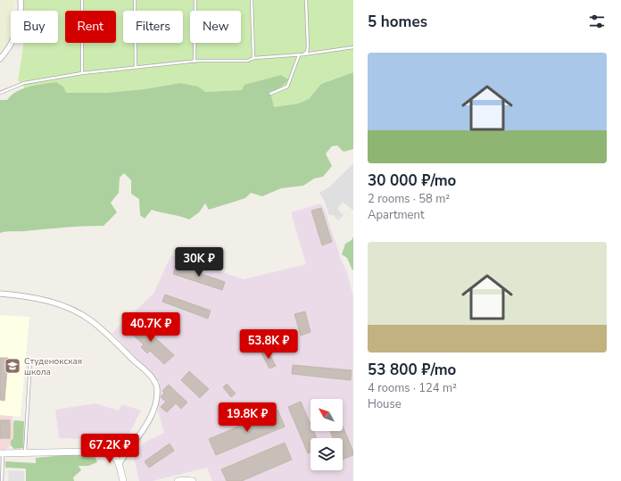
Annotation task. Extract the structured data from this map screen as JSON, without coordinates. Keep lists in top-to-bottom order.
{
  "places": {
    "school or university": ["Студенокская школа"]
  },
  "north": "top left",
  "page": {
    "heading": "5 homes",
    "chip": [
      "Buy",
      "Rent",
      "Filters",
      "New"
    ],
    "list": [
      {
        "name": "30 000 ₽/mo",
        "note": "2 rooms · 58 m² · Apartment"
      },
      {
        "name": "53 800 ₽/mo",
        "note": "4 rooms · 124 m² · House"
      }
    ],
    "price": [
      "30K ₽",
      "40.7K ₽",
      "53.8K ₽",
      "19.8K ₽",
      "67.2K ₽"
    ]
  }
}
